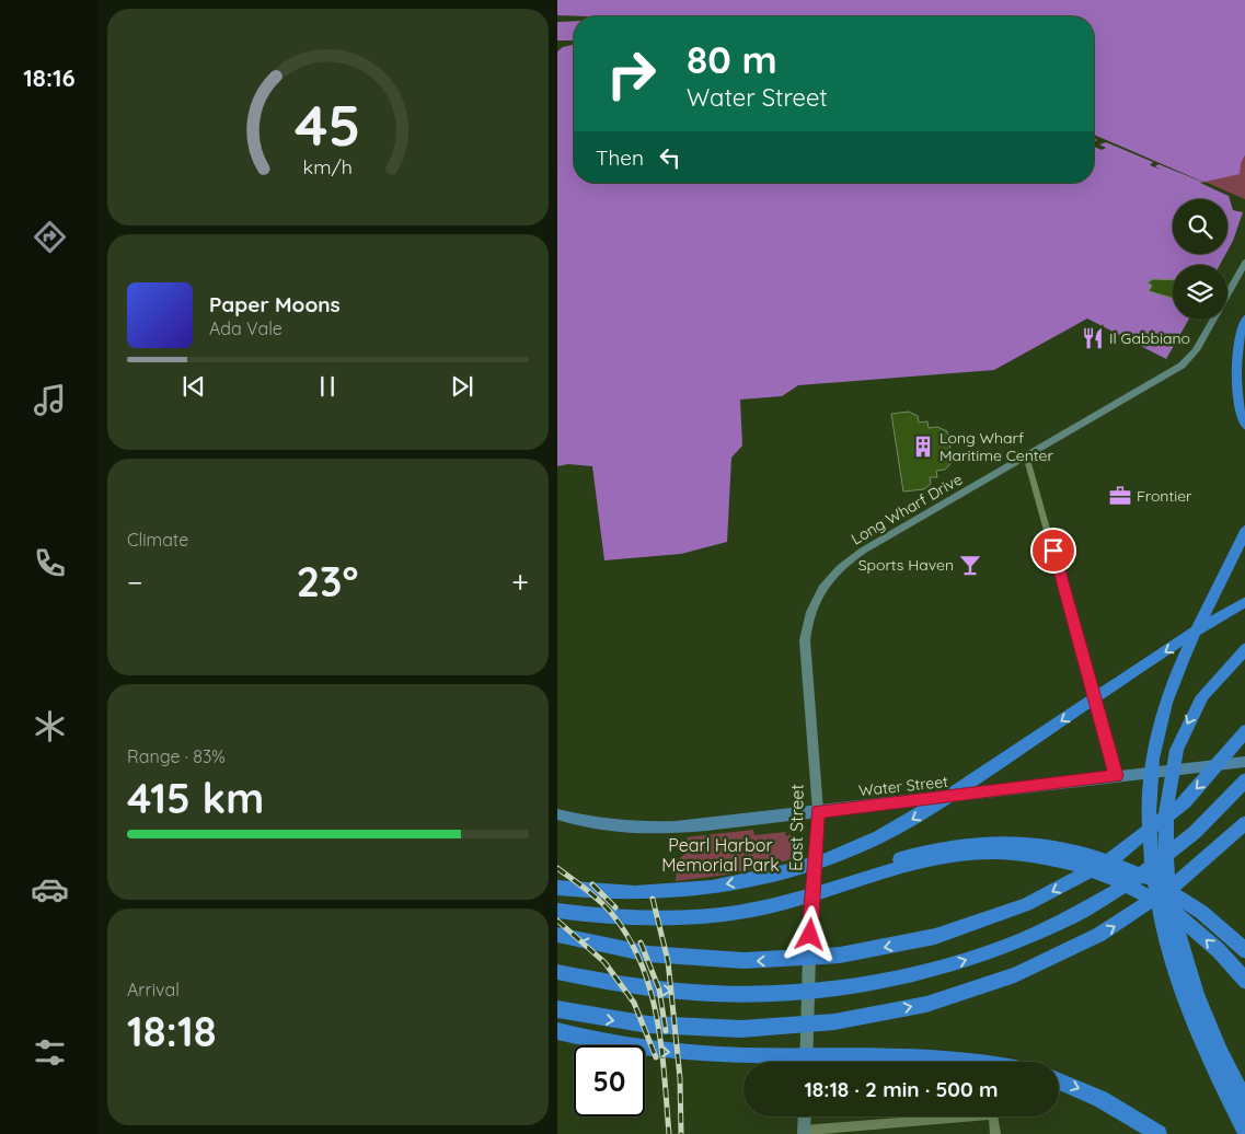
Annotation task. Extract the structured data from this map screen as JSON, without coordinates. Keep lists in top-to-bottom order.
{
  "streets": {
    "main road": ["Long Wharf Drive", "Water Street", "East Street"]
  },
  "crossings": [
    ["Long Wharf Drive", "East Street"],
    ["Water Street", "East Street"]
  ],
  "parks": ["Pearl Harbor Memorial Park"],
  "places": {
    "restaurant": ["Il Gabbiano"],
    "building": ["Long Wharf Maritime Center"],
    "office": ["Frontier"],
    "bar": ["Sports Haven"]
  },
  "page": {
    "tabs": "18:16",
    "turn": ["80 m", "Water Street"],
    "then": "Then",
    "song": ["Paper Moons", "Ada Vale"],
    "tile": [
      "Climate",
      ["Range · 83%", "415 km"],
      ["Arrival", "18:18"]
    ],
    "heat": ["−", "23°", "+"],
    "limit": "50",
    "trip": "18:18 · 2 min · 500 m",
    "gauge": ["45", "km/h"]
  }
}
